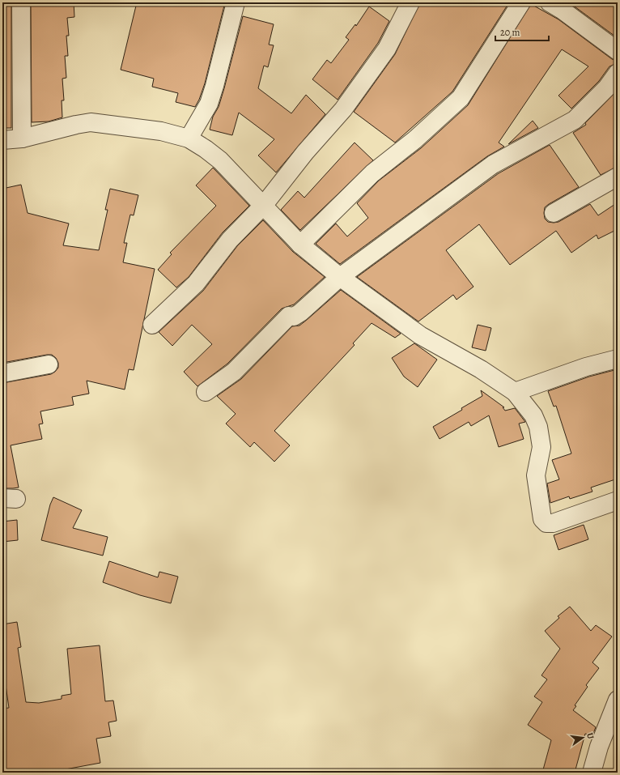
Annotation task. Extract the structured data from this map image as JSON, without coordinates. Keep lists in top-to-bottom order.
{
  "scale_bar": "20 m",
  "north": "right"
}
